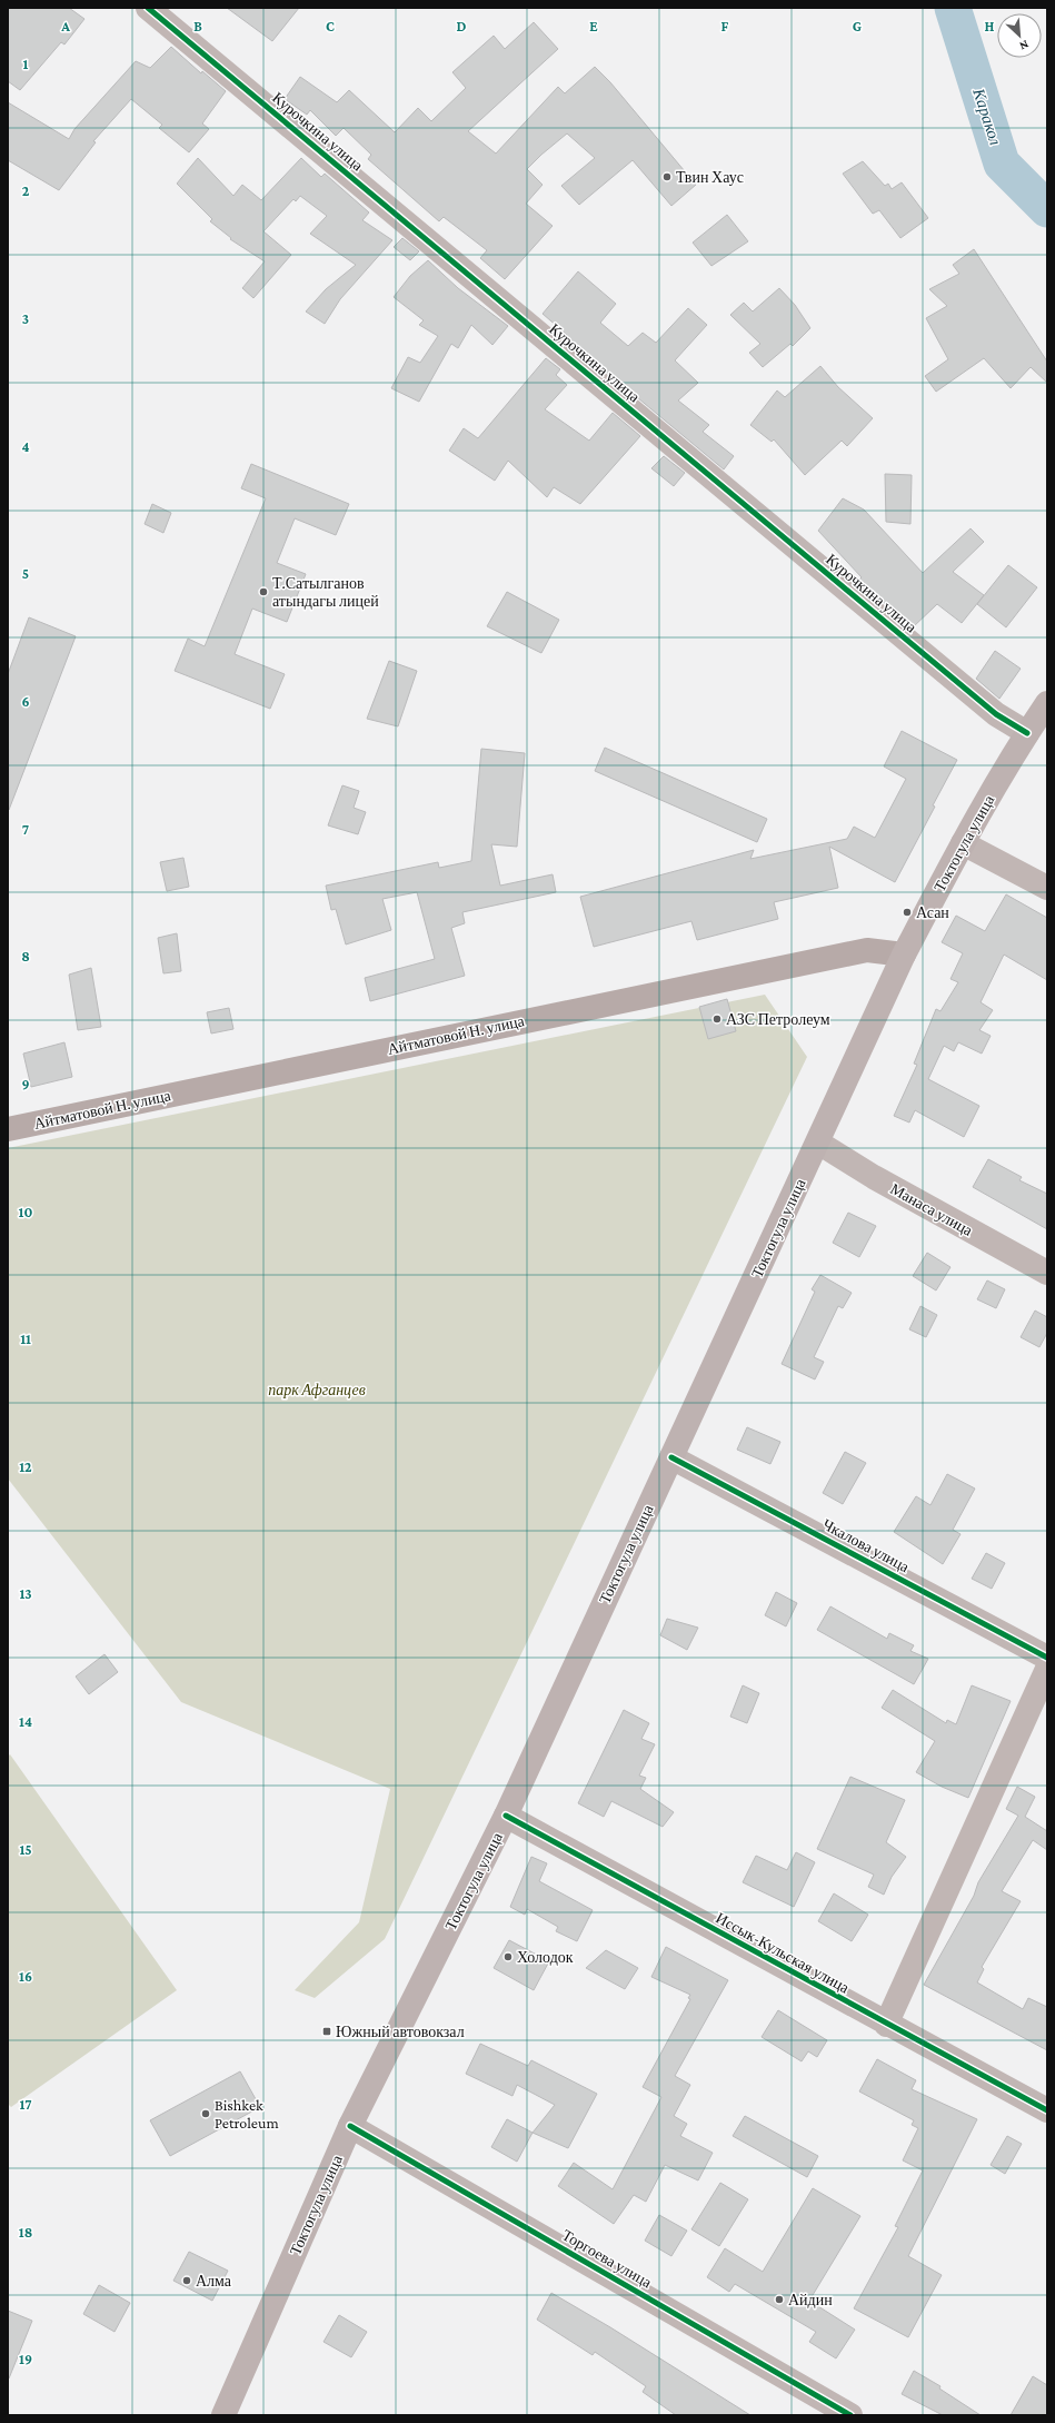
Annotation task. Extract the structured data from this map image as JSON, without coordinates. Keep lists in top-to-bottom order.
{
  "streets": {
    "highway": ["Токтогула улица"],
    "main road": ["Айтматовой Н. улица"],
    "street": [
      "Курочкина улица",
      "Манаса улица",
      "Чкалова улица",
      "Иссык-Кульская улица",
      "Торгоева улица"
    ]
  },
  "crossings": [
    ["Курочкина улица", "Токтогула улица"],
    ["Токтогула улица", "Айтматовой Н. улица"],
    ["Токтогула улица", "Манаса улица"],
    ["Токтогула улица", "Чкалова улица"],
    ["Токтогула улица", "Иссык-Кульская улица"],
    ["Токтогула улица", "Торгоева улица"]
  ],
  "water": ["Каракол"],
  "parks": ["парк Афганцев"],
  "places": {
    "other": [
      "Твин Хаус",
      "Т.Сатылганов атындагы лицей",
      "Асан",
      "АЗС Петролеум",
      "Холодок",
      "Bishkek Petroleum",
      "Алма",
      "Айдин"
    ],
    "transit": ["Южный автовокзал"]
  },
  "north": "bottom right",
  "grid": {
    "columns": [
      "A",
      "B",
      "C",
      "D",
      "E",
      "F",
      "G",
      "H"
    ],
    "rows": [
      "1",
      "2",
      "3",
      "4",
      "5",
      "6",
      "7",
      "8",
      "9",
      "10",
      "11",
      "12",
      "13",
      "14",
      "15",
      "16",
      "17",
      "18",
      "19"
    ]
  }
}
